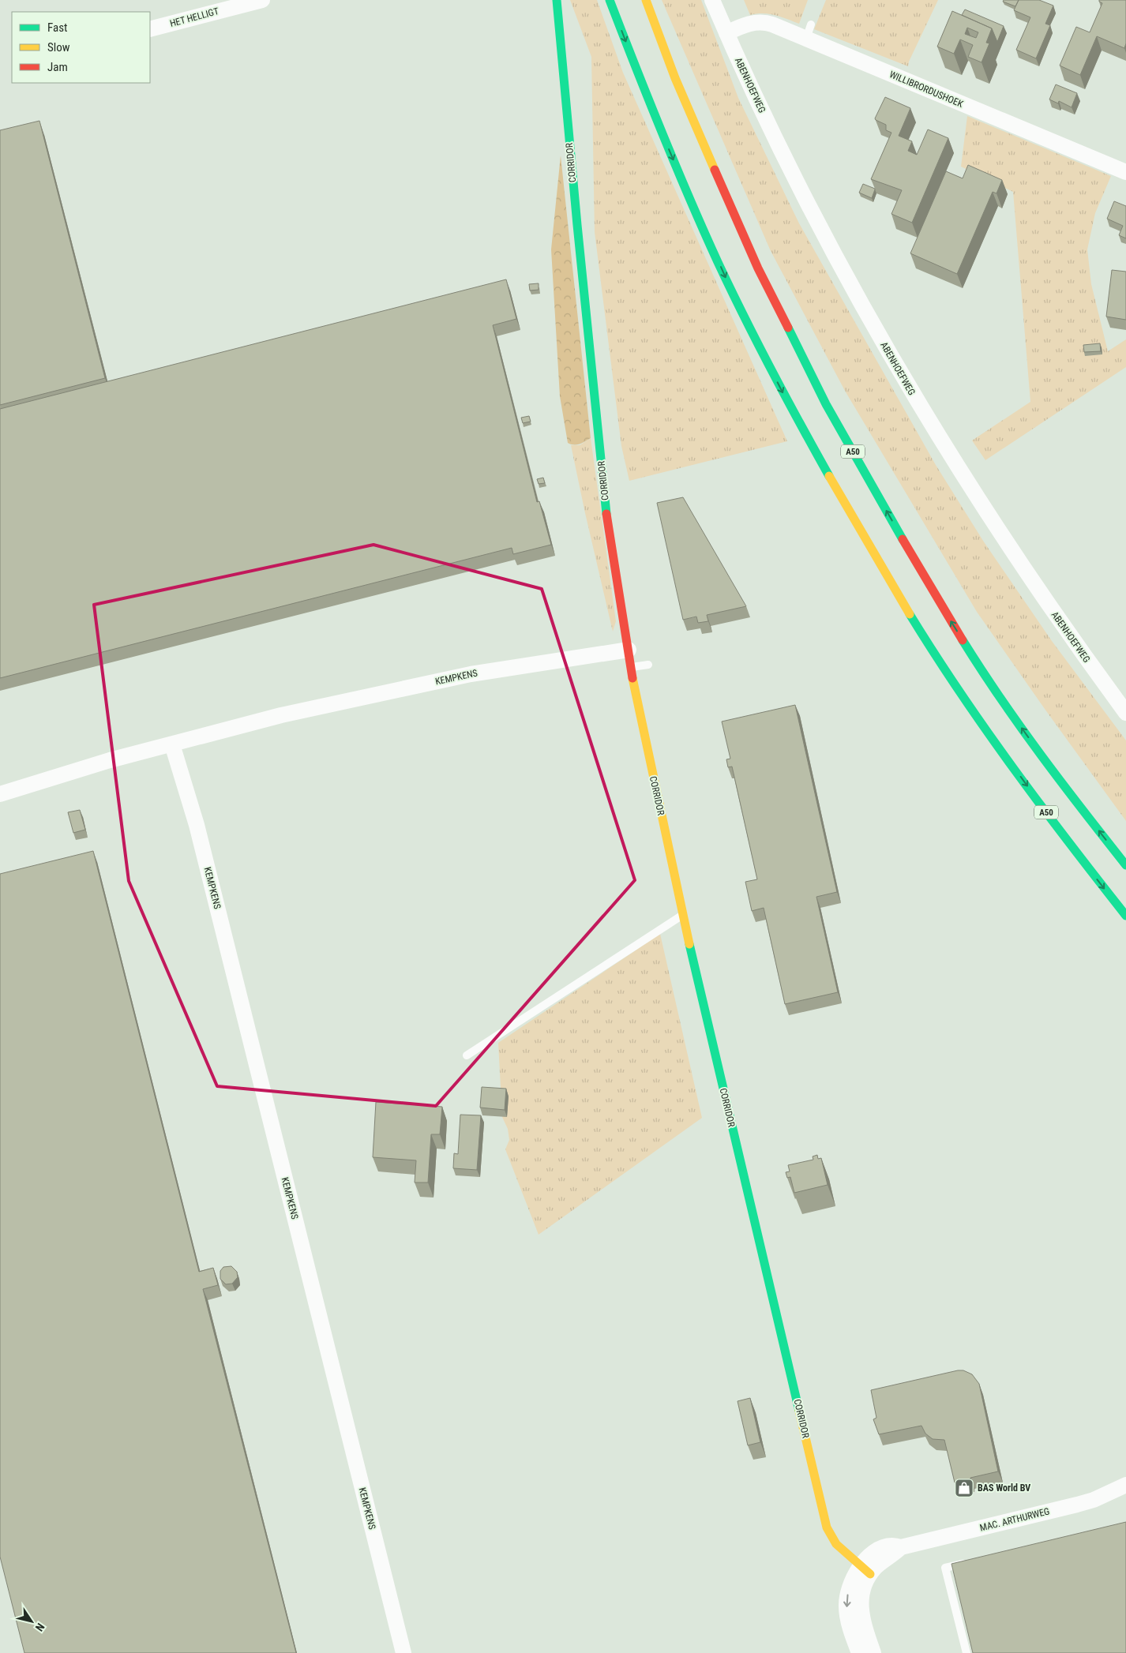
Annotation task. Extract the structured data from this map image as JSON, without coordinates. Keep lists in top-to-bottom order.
{
  "streets": {
    "main road": ["CORRIDOR", "A50"],
    "street": [
      "HET HELLIGT",
      "ABENHOEFWEG",
      "WILLIBRORDUSHOEK",
      "KEMPKENS",
      "MAC. ARTHURWEG"
    ]
  },
  "crossings": [
    ["ABENHOEFWEG", "WILLIBRORDUSHOEK"],
    ["CORRIDOR", "KEMPKENS"],
    ["CORRIDOR", "MAC. ARTHURWEG"]
  ],
  "places": {
    "shop": ["BAS World BV"]
  },
  "legend": ["Fast", "Slow", "Jam"],
  "north": "bottom right"
}
